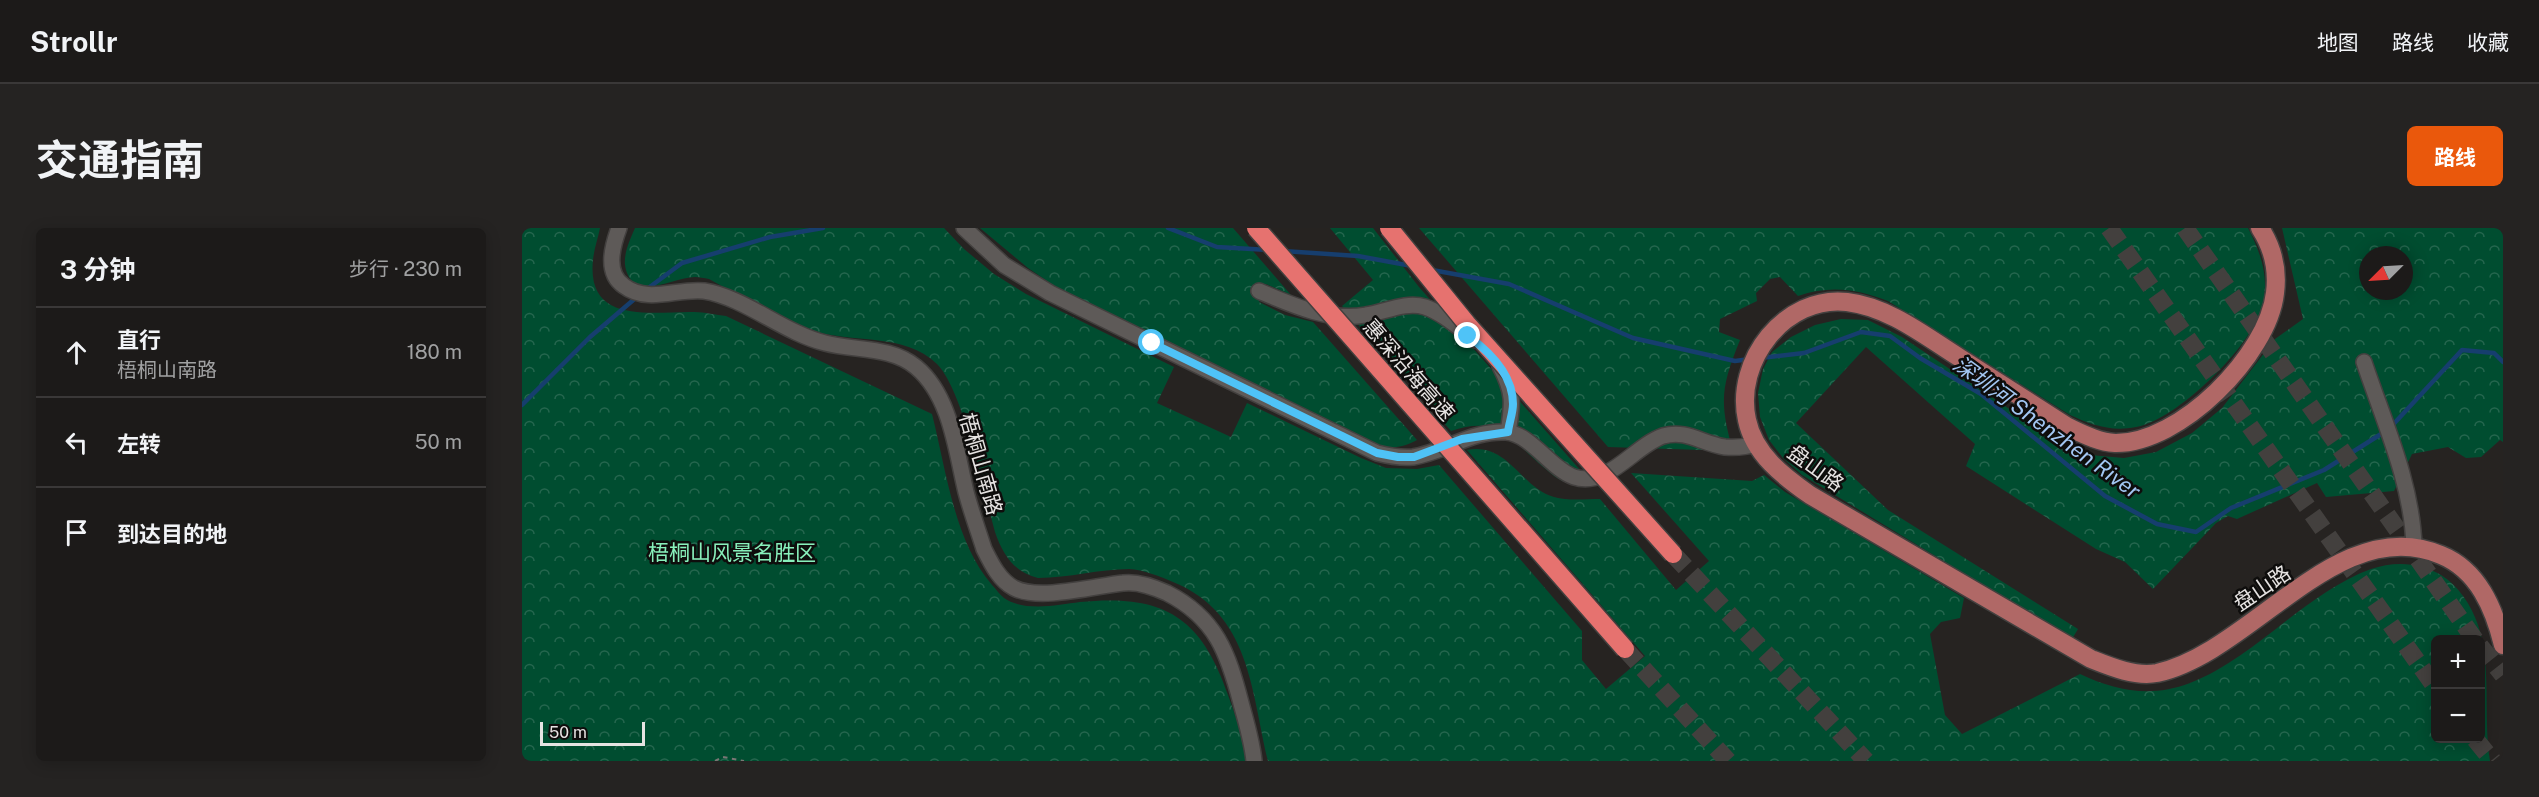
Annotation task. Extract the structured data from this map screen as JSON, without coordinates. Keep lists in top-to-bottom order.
{
  "streets": {
    "highway": ["惠深沿海高速"],
    "main road": ["盘山路"],
    "street": ["梧桐山南路"]
  },
  "water": ["深圳河 Shenzhen River"],
  "parks": ["梧桐山风景名胜区"],
  "scale_bar": "50 m",
  "north": "bottom left",
  "page": {
    "header": "Strollr",
    "nav": ["地图", "路线", "收藏"],
    "title": "交通指南",
    "buttons": "路线",
    "heading": ["3 分钟", "步行 · 230 m"],
    "list": [
      ["直行", "梧桐山南路", "180 m"],
      ["左转", "50 m"],
      "到达目的地"
    ],
    "map_buttons": ["+", "−"],
    "scale": "50 m"
  }
}
